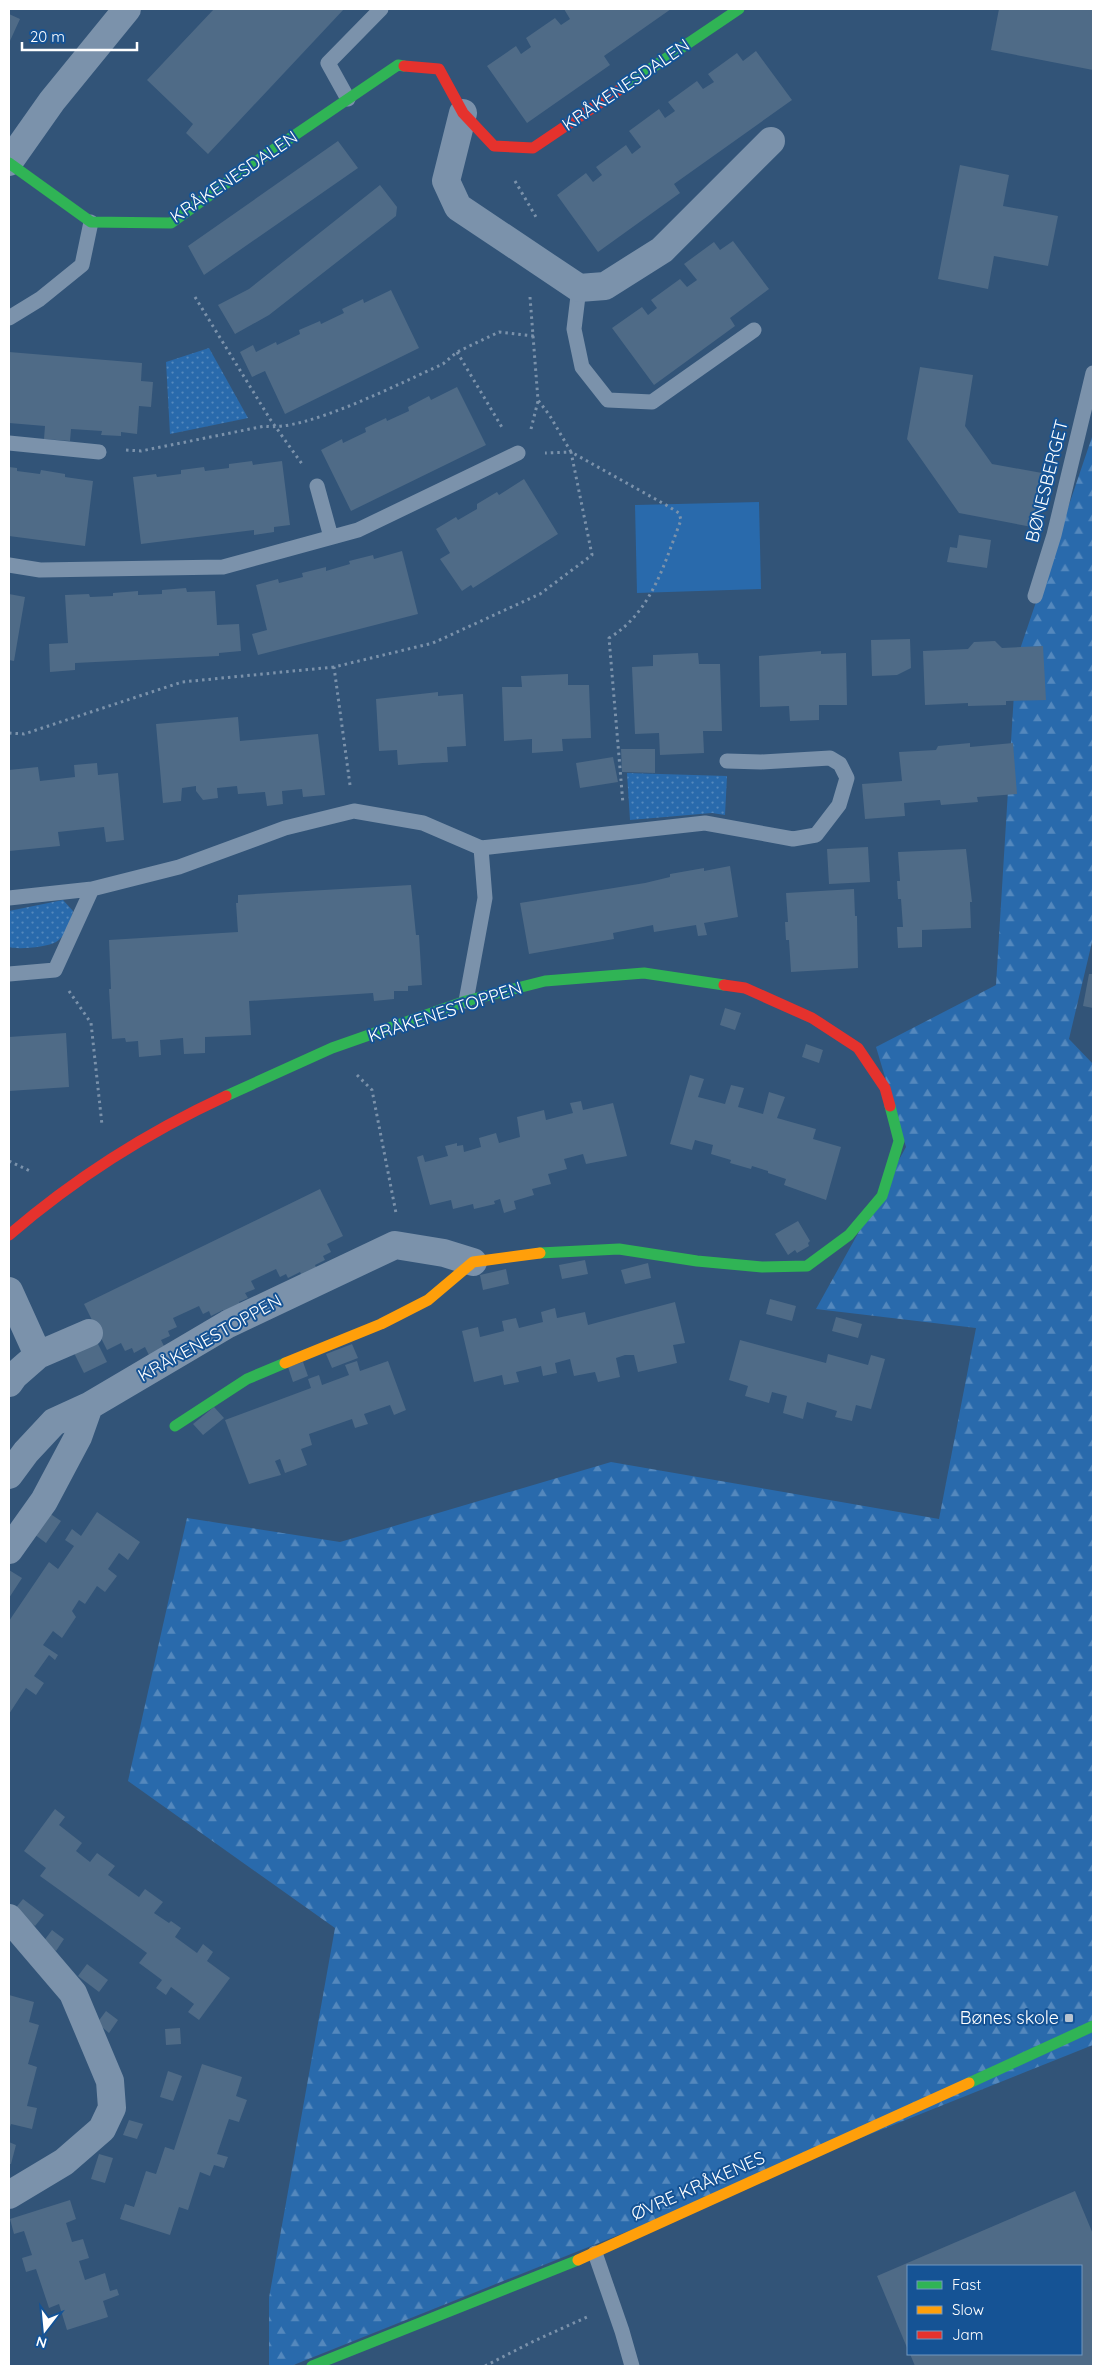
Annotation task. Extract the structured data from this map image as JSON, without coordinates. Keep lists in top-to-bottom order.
{
  "streets": {
    "street": ["KRÅKENESDALEN", "KRÅKENESTOPPEN", "ØVRE KRÅKENES"],
    "lane": ["BØNESBERGET"]
  },
  "places": {
    "transit": ["Bønes skole"]
  },
  "legend": ["Fast", "Slow", "Jam"],
  "scale_bar": "20 m",
  "north": "bottom"
}
